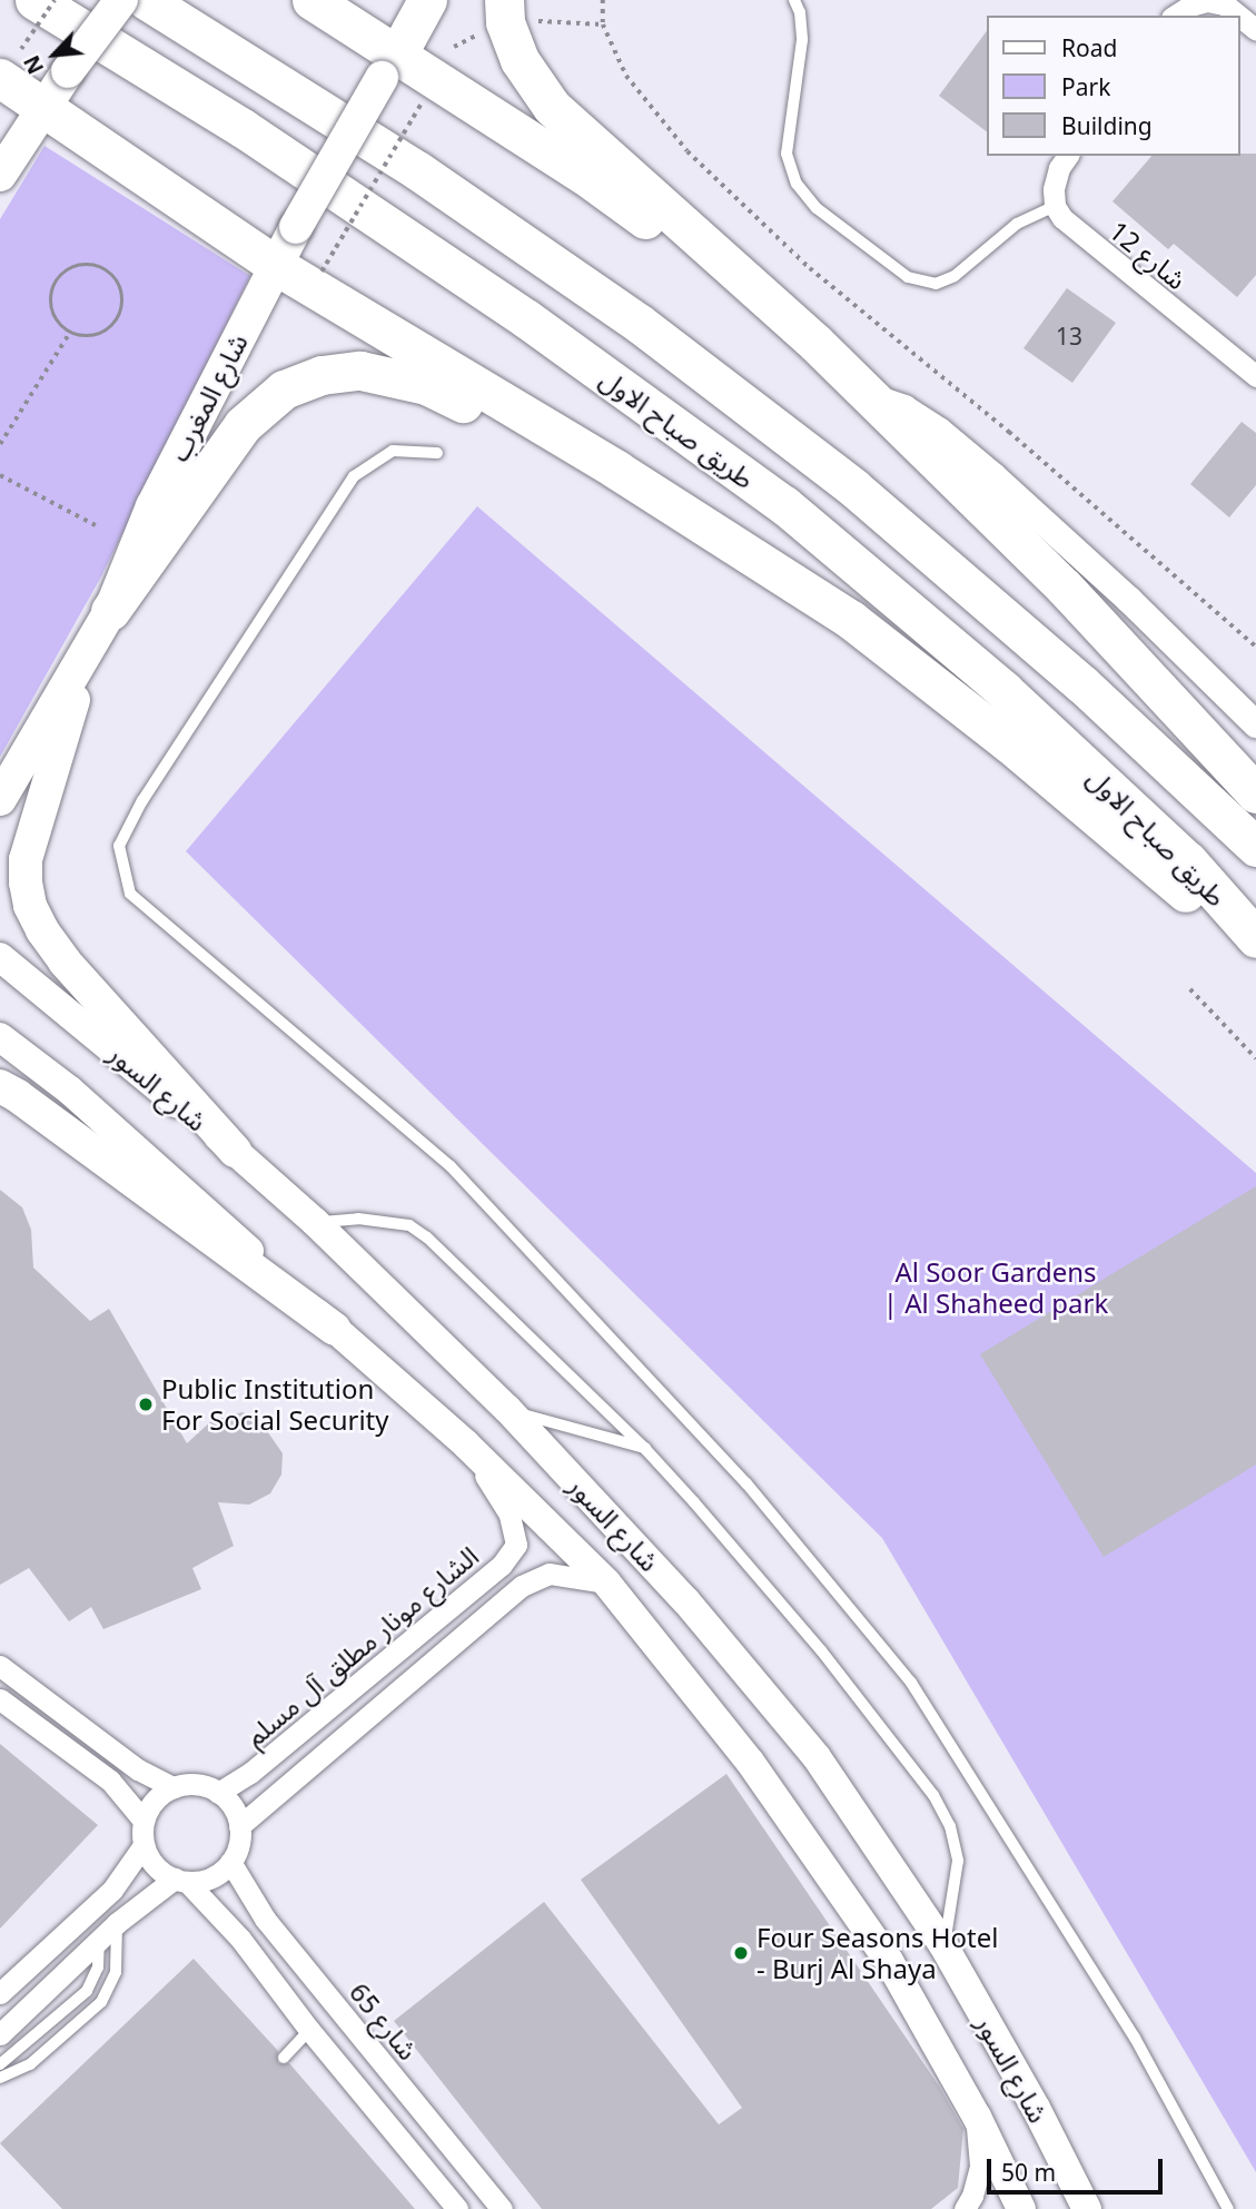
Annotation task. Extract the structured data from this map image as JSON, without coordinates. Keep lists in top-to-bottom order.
{
  "streets": {
    "highway": ["شارع المغرب", "طريق صباح الاول"],
    "main road": ["شارع السور"],
    "street": ["شارع 12", "الشارع مونار مطلق آل مسلم", "شارع 65"]
  },
  "crossings": [
    ["شارع السور", "الشارع مونار مطلق آل مسلم"],
    ["الشارع مونار مطلق آل مسلم", "شارع 65"]
  ],
  "parks": ["Al Soor Gardens | Al Shaheed park"],
  "places": ["Public Institution For Social Security", "Four Seasons Hotel - Burj Al Shaya"],
  "house_numbers": ["13"],
  "legend": ["Road", "Park", "Building"],
  "scale_bar": "50 m",
  "north": "bottom left"
}
